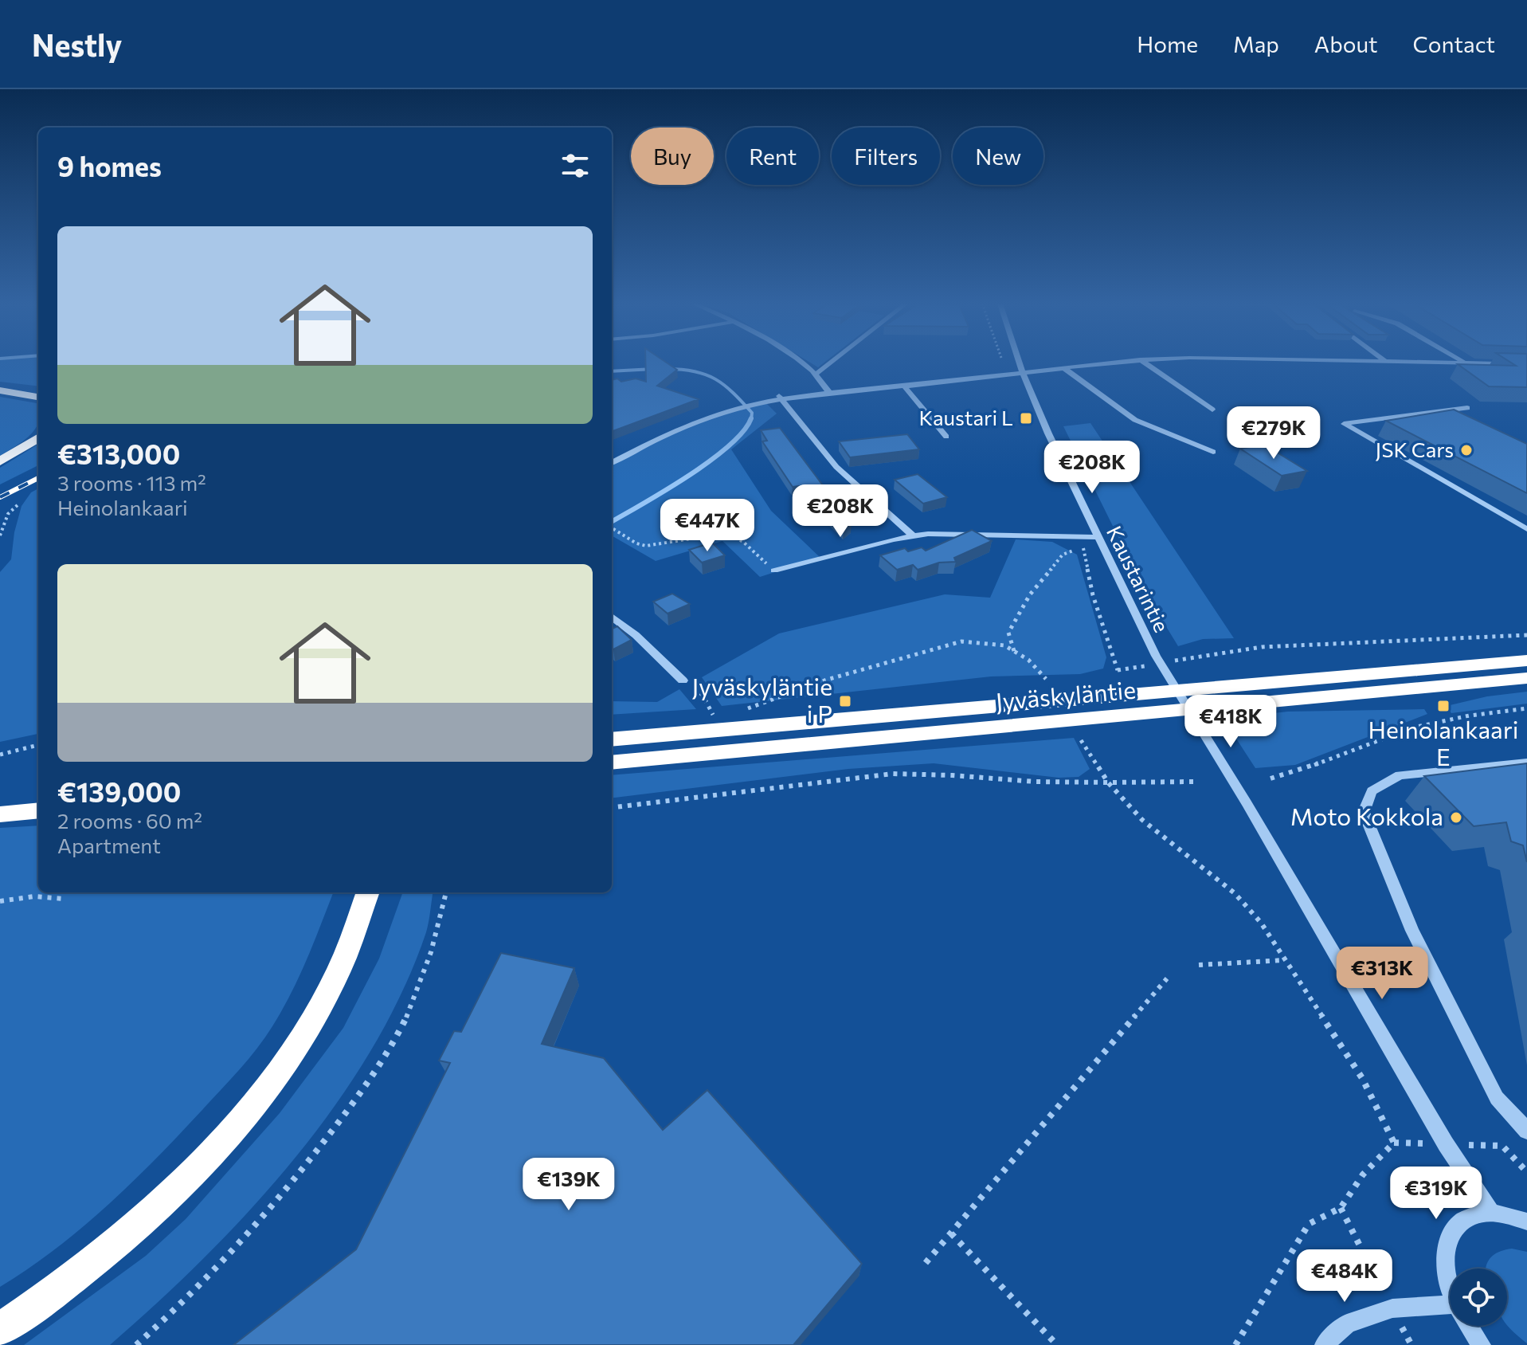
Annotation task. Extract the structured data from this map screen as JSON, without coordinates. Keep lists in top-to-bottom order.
{
  "streets": {
    "highway": ["Jyväskyläntie"],
    "street": ["Kaustarintie"]
  },
  "crossings": [
    ["Kaustarintie", "Jyväskyläntie"]
  ],
  "places": {
    "transit": ["Kaustari L", "Jyväskyläntie i P", "Heinolankaari E"],
    "other": ["JSK Cars", "Moto Kokkola"]
  },
  "page": {
    "header": "Nestly",
    "nav": [
      "Home",
      "Map",
      "About",
      "Contact"
    ],
    "chip": [
      "Buy",
      "Rent",
      "Filters",
      "New"
    ],
    "heading": "9 homes",
    "list": [
      {
        "name": "€313,000",
        "note": "3 rooms · 113 m² · Heinolankaari"
      },
      {
        "name": "€139,000",
        "note": "2 rooms · 60 m² · Apartment"
      }
    ],
    "price": [
      "€279K",
      "€208K",
      "€208K",
      "€447K",
      "€418K",
      "€313K",
      "€139K",
      "€319K",
      "€484K"
    ]
  }
}
